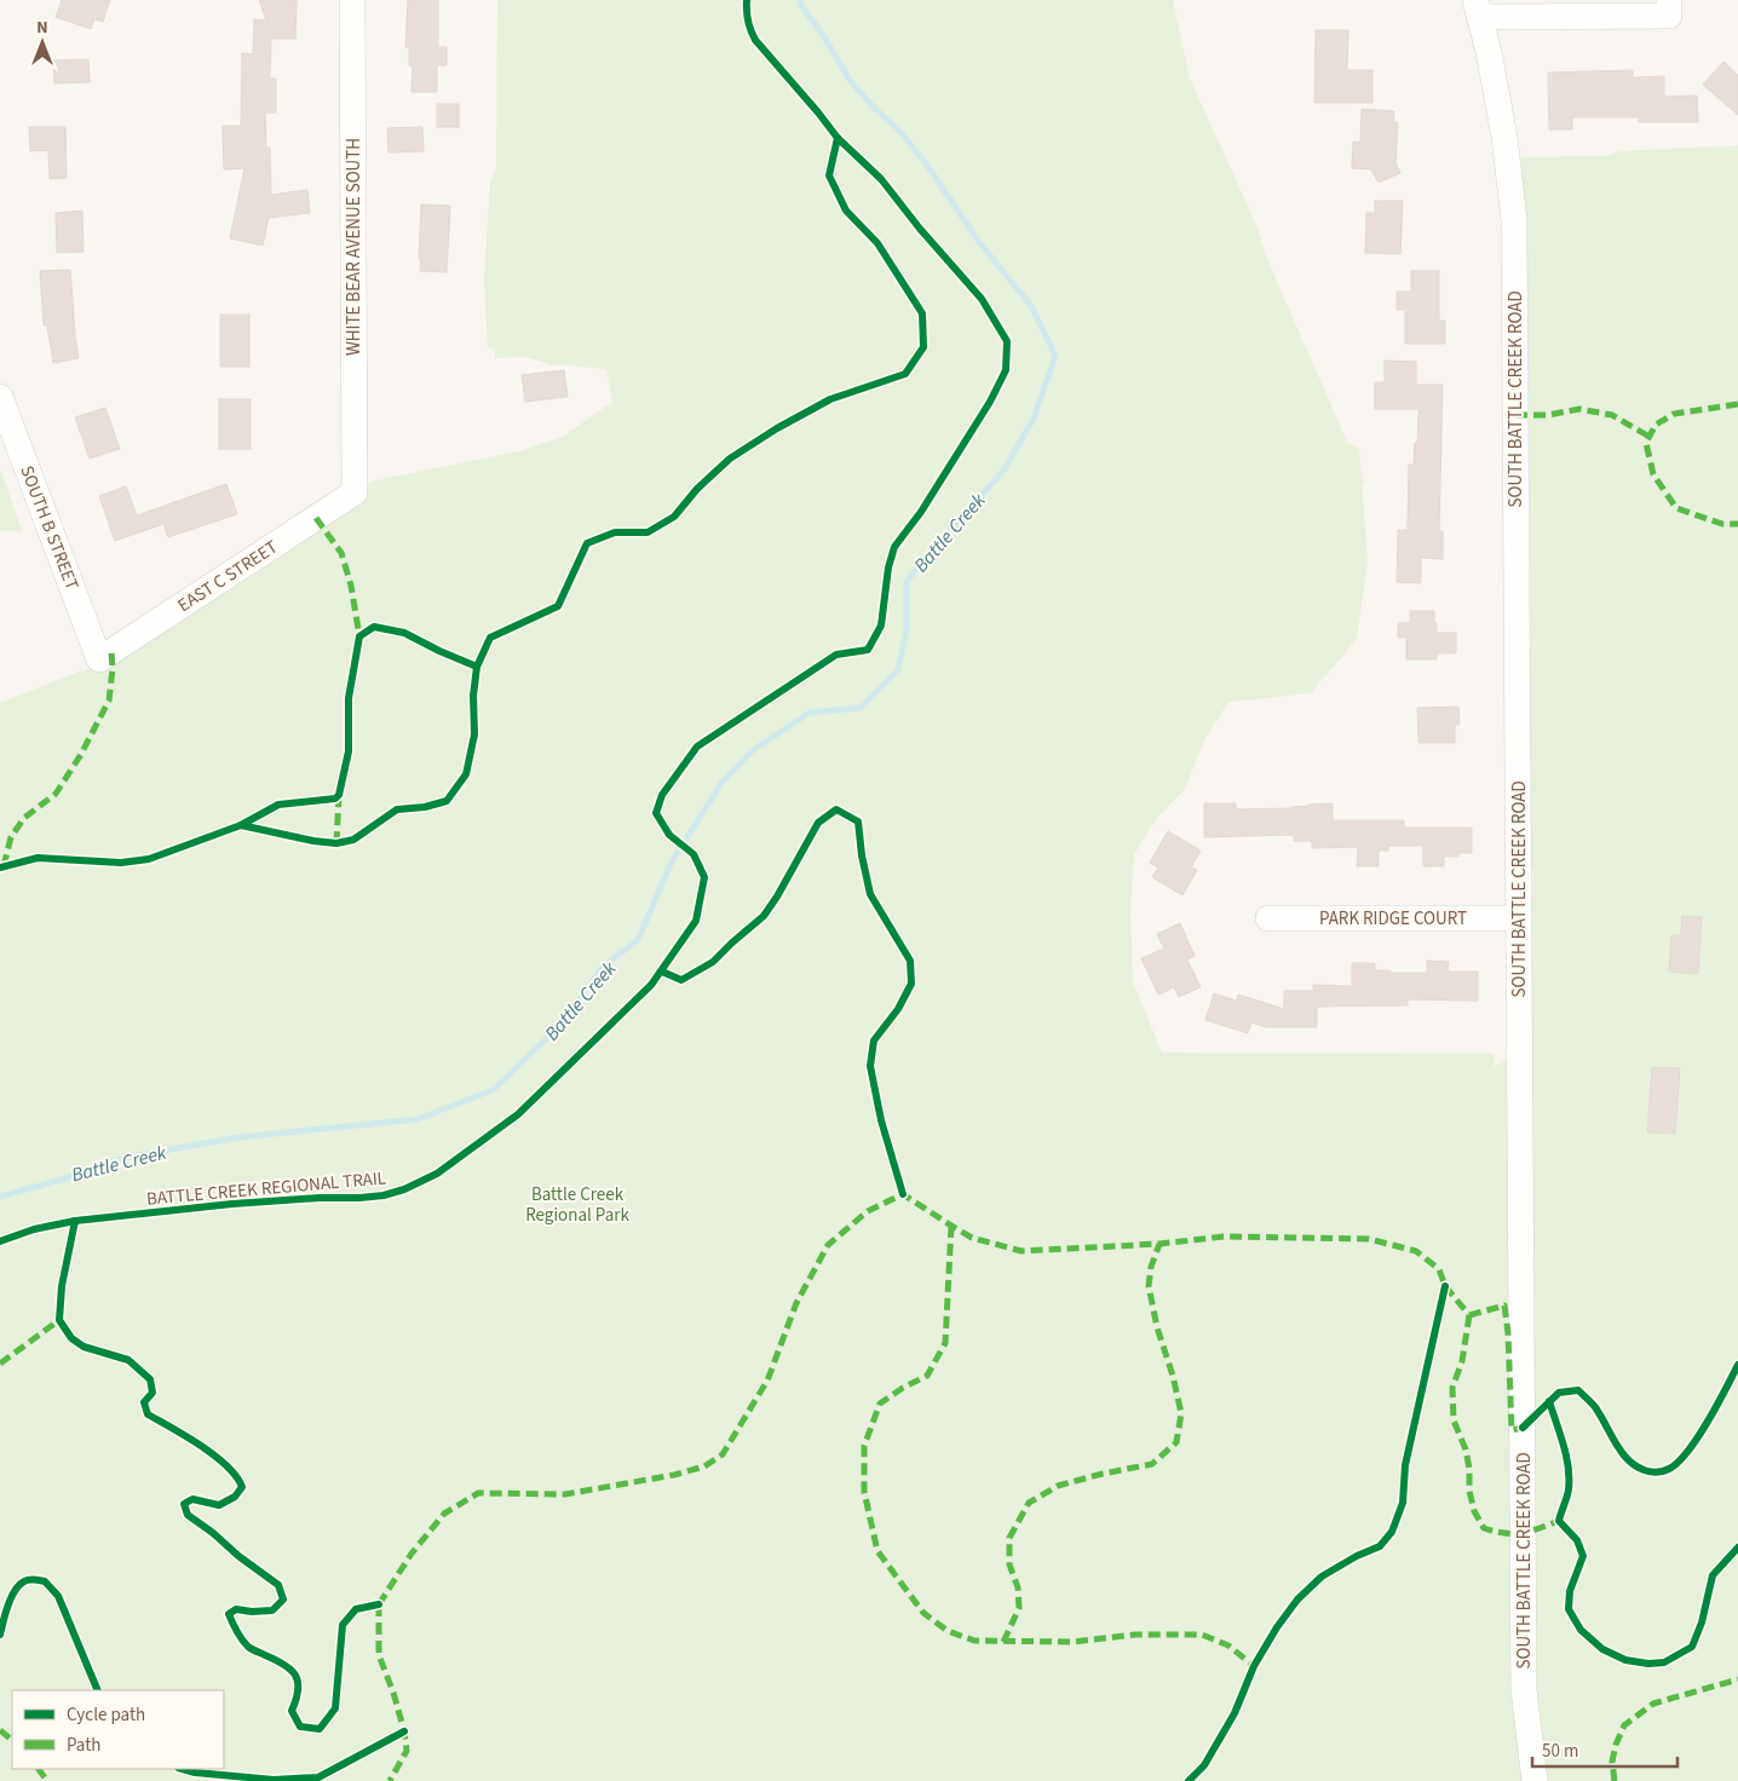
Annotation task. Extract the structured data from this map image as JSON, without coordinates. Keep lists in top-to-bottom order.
{
  "streets": {
    "street": [
      "WHITE BEAR AVENUE SOUTH",
      "SOUTH BATTLE CREEK ROAD",
      "SOUTH B STREET",
      "EAST C STREET",
      "PARK RIDGE COURT"
    ],
    "cycle path": ["BATTLE CREEK REGIONAL TRAIL"]
  },
  "crossings": [
    ["WHITE BEAR AVENUE SOUTH", "EAST C STREET"],
    ["SOUTH BATTLE CREEK ROAD", "PARK RIDGE COURT"],
    ["SOUTH B STREET", "EAST C STREET"]
  ],
  "water": ["Battle Creek"],
  "parks": ["Battle Creek Regional Park"],
  "legend": ["Cycle path", "Path"],
  "scale_bar": "50 m",
  "north": "top"
}
